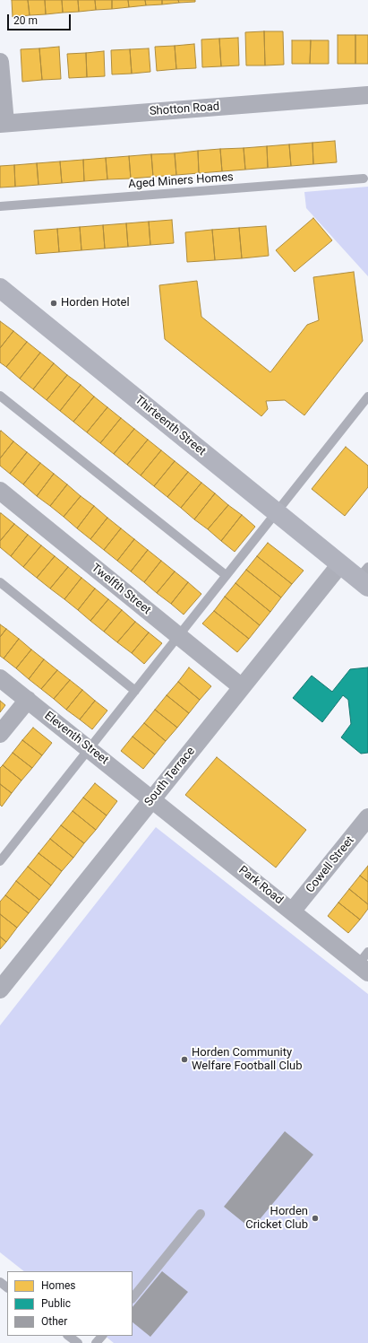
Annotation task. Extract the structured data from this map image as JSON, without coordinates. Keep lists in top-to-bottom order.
{
  "streets": {
    "main road": ["Thirteenth Street"],
    "street": [
      "Shotton Road",
      "Twelfth Street",
      "Eleventh Street",
      "South Terrace",
      "Cowell Street",
      "Park Road"
    ],
    "lane": ["Aged Miners Homes"]
  },
  "crossings": [
    ["Thirteenth Street", "South Terrace"],
    ["Twelfth Street", "South Terrace"],
    ["Eleventh Street", "South Terrace"],
    ["Eleventh Street", "Park Road"],
    ["South Terrace", "Park Road"],
    ["Cowell Street", "Park Road"]
  ],
  "places": ["Horden Hotel", "Horden Community Welfare Football Club", "Horden Cricket Club"],
  "legend": ["Homes", "Public", "Other"],
  "scale_bar": "20 m"
}
